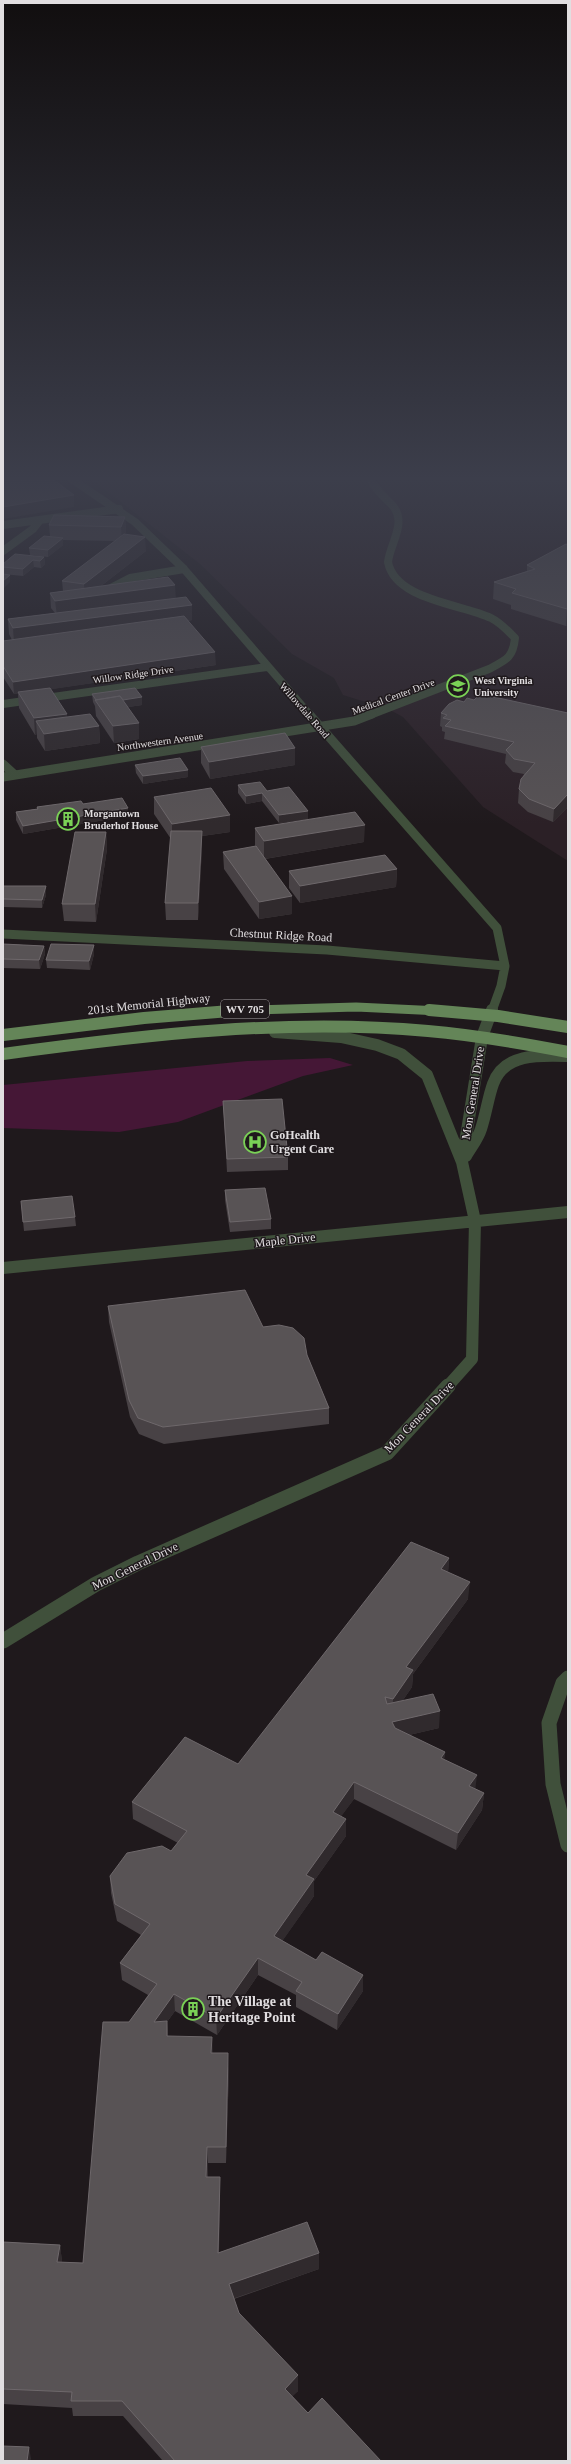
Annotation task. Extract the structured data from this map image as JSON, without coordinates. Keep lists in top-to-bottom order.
{
  "streets": {
    "main road": ["201st Memorial Highway", "WV 705"],
    "street": [
      "Willow Ridge Drive",
      "Medical Center Drive",
      "Willowdale Road",
      "Northwestern Avenue",
      "Chestnut Ridge Road",
      "Mon General Drive",
      "Maple Drive"
    ]
  },
  "crossings": [
    ["Willow Ridge Drive", "Willowdale Road"],
    ["Medical Center Drive", "Willowdale Road"],
    ["Medical Center Drive", "Northwestern Avenue"],
    ["Willowdale Road", "Northwestern Avenue"],
    ["Willowdale Road", "Chestnut Ridge Road"],
    ["201st Memorial Highway", "WV 705"],
    ["WV 705", "Mon General Drive"],
    ["Mon General Drive", "Maple Drive"]
  ],
  "places": {
    "school or university": ["West Virginia University"],
    "building": ["Morgantown Bruderhof House", "The Village at Heritage Point"],
    "hospital": ["GoHealth Urgent Care"]
  }
}
